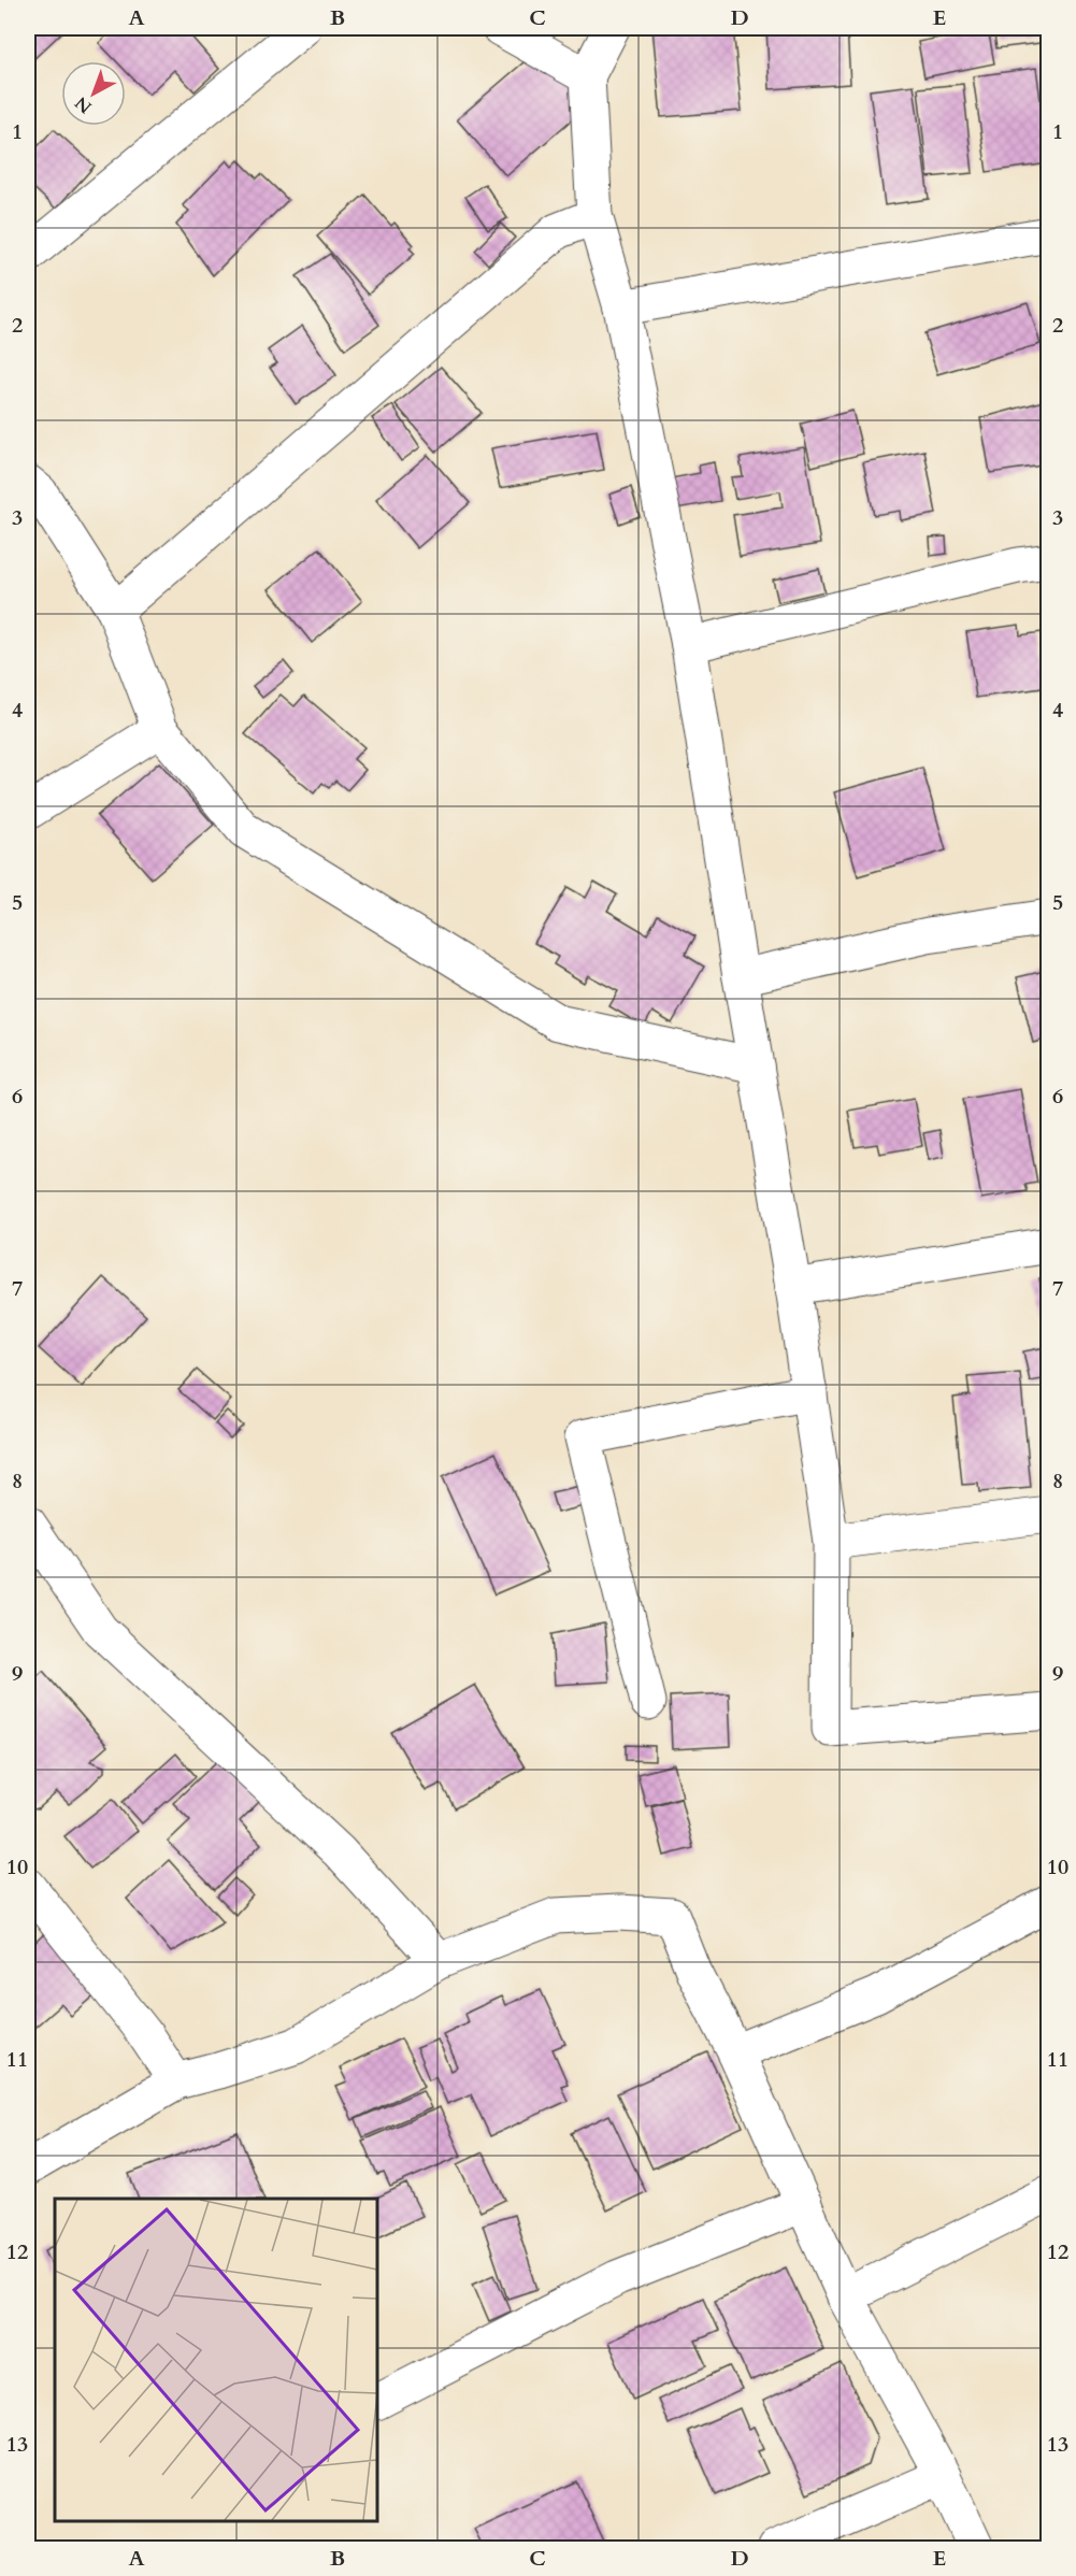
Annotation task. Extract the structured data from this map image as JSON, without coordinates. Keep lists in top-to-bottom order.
{
  "north": "bottom left",
  "grid": {
    "columns": [
      "A",
      "B",
      "C",
      "D",
      "E"
    ],
    "rows": [
      "1",
      "2",
      "3",
      "4",
      "5",
      "6",
      "7",
      "8",
      "9",
      "10",
      "11",
      "12",
      "13"
    ]
  }
}
